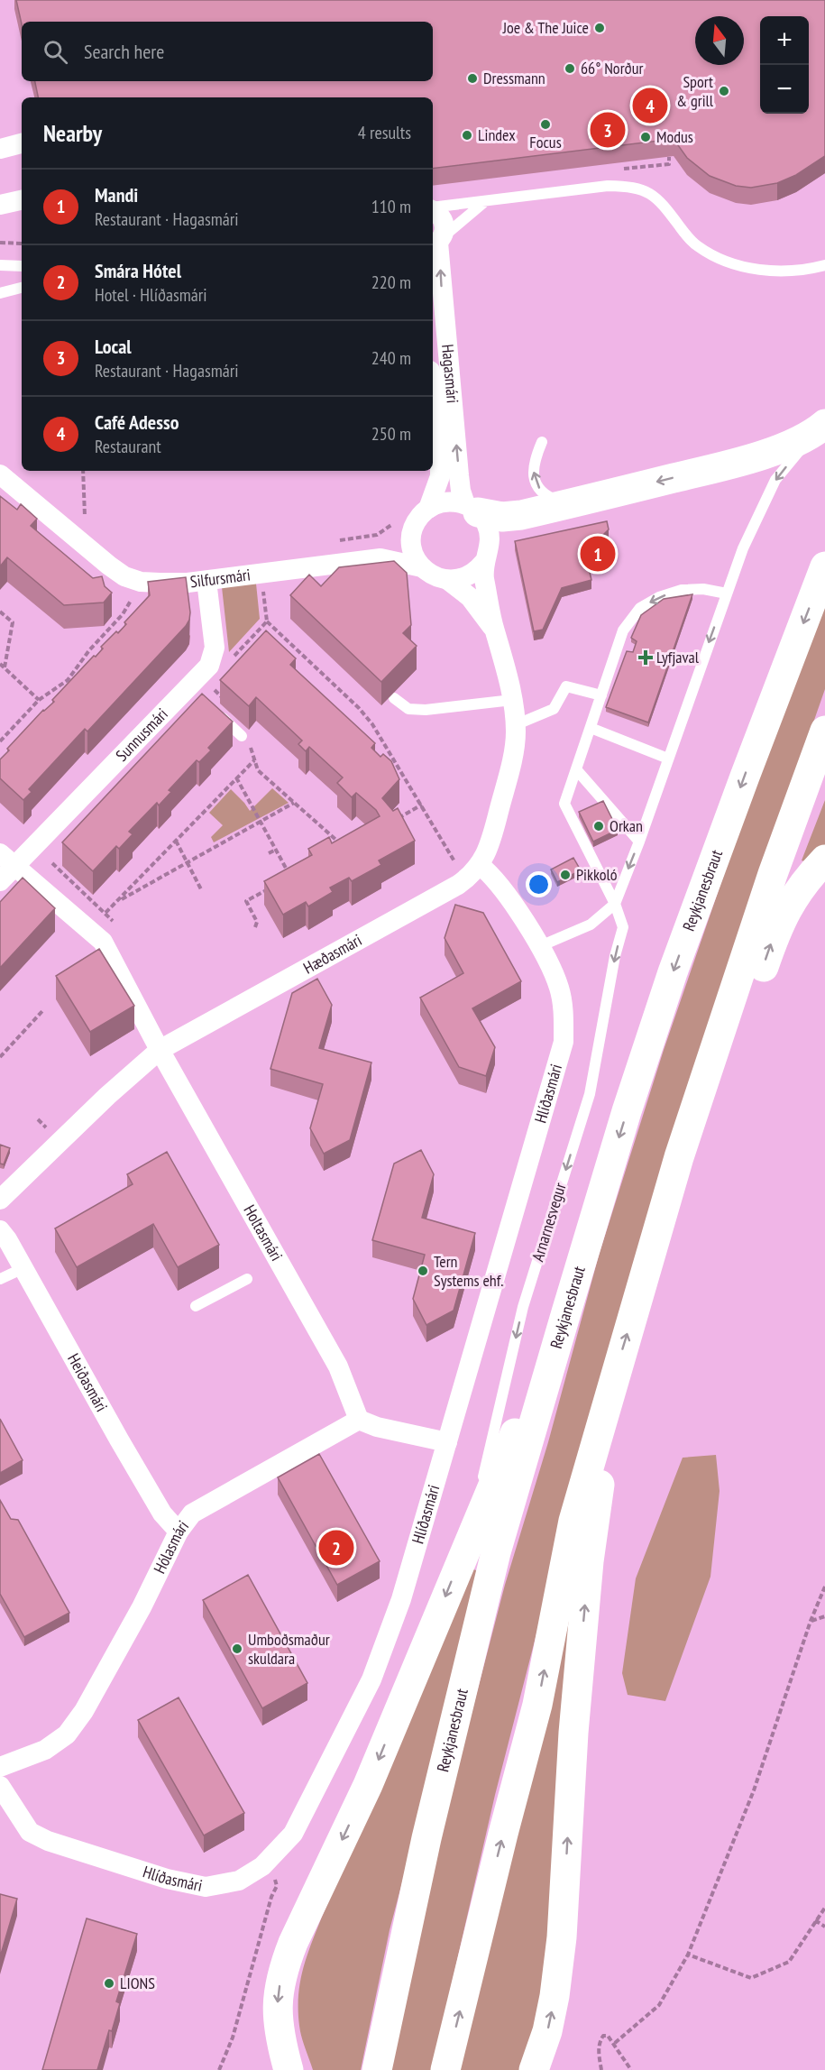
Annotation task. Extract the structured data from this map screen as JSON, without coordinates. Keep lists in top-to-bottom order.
{
  "streets": {
    "highway": ["Reykjanesbraut"],
    "street": [
      "Hagasmári",
      "Silfursmári",
      "Sunnusmári",
      "Hæðasmári",
      "Hlíðasmári",
      "Holtasmári",
      "Heiðasmári",
      "Hólasmári"
    ],
    "lane": ["Arnarnesvegur"]
  },
  "crossings": [
    ["Hagasmári", "Silfursmári"],
    ["Hagasmári", "Hæðasmári"],
    ["Silfursmári", "Sunnusmári"],
    ["Silfursmári", "Hæðasmári"],
    ["Hæðasmári", "Hlíðasmári"],
    ["Hæðasmári", "Holtasmári"],
    ["Holtasmári", "Hólasmári"],
    ["Heiðasmári", "Hólasmári"]
  ],
  "one_way": ["Arnarnesvegur"],
  "places": {
    "other": [
      "Joe & The Juice",
      "66° Norður",
      "Dressmann",
      "Sport & grill",
      "Focus",
      "Lindex",
      "Modus",
      "Orkan",
      "Pikkoló",
      "Tern Systems ehf.",
      "Umboðsmaður skuldara",
      "LIONS"
    ],
    "health": ["Lyfjaval"]
  },
  "north": "top",
  "page": {
    "map_buttons": ["+", "−"],
    "search": "Search here",
    "pins": [
      "4",
      "3",
      "1",
      "2"
    ],
    "heading": ["Nearby", "4 results"],
    "list": [
      {
        "mark": "1",
        "name": "Mandi",
        "note": "Restaurant · Hagasmári",
        "value": "110 m"
      },
      {
        "mark": "2",
        "name": "Smára Hótel",
        "note": "Hotel · Hlíðasmári",
        "value": "220 m"
      },
      {
        "mark": "3",
        "name": "Local",
        "note": "Restaurant · Hagasmári",
        "value": "240 m"
      },
      {
        "mark": "4",
        "name": "Café Adesso",
        "note": "Restaurant",
        "value": "250 m"
      }
    ]
  }
}
